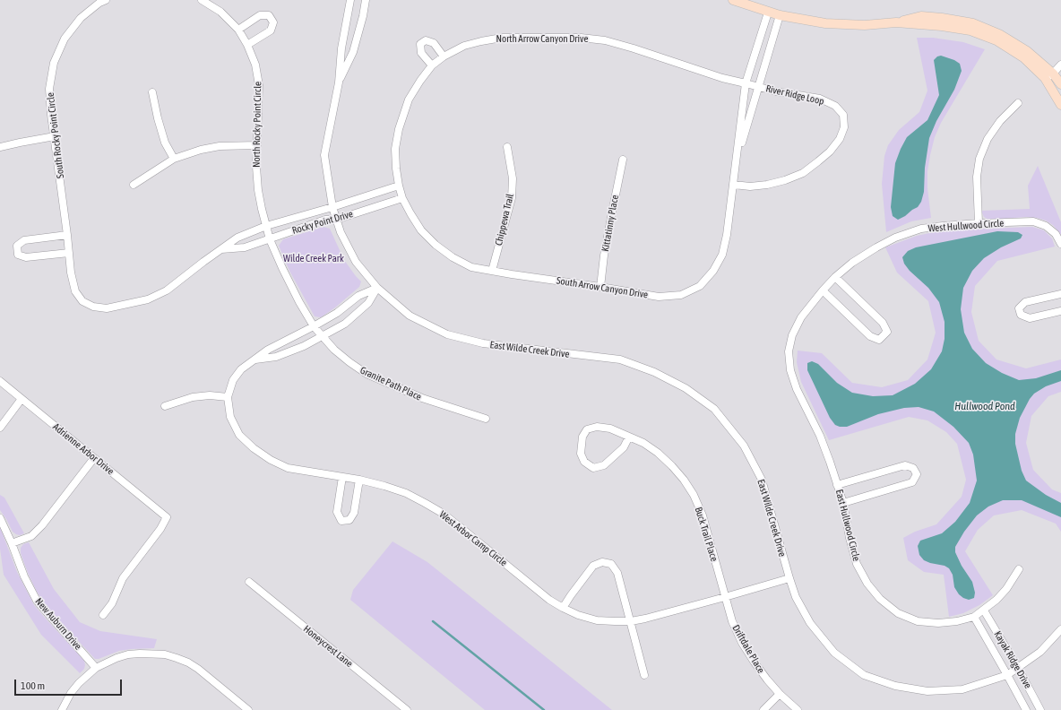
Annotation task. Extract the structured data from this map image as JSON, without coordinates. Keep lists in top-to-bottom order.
{
  "streets": {
    "street": [
      "North Arrow Canyon Drive",
      "River Ridge Loop",
      "North Rocky Point Circle",
      "South Rocky Point Circle",
      "Chippewa Trail",
      "Rocky Point Drive",
      "Kittatinny Place",
      "West Hullwood Circle",
      "South Arrow Canyon Drive",
      "East Wilde Creek Drive",
      "Granite Path Place",
      "Adrienne Arbor Drive",
      "East Hullwood Circle",
      "Buck Trail Place",
      "West Arbor Camp Circle",
      "New Auburn Drive",
      "Honeycrest Lane",
      "Driftdale Place",
      "Kayak Ridge Drive"
    ]
  },
  "crossings": [
    ["North Arrow Canyon Drive", "River Ridge Loop"],
    ["North Arrow Canyon Drive", "Rocky Point Drive"],
    ["North Arrow Canyon Drive", "South Arrow Canyon Drive"],
    ["River Ridge Loop", "South Arrow Canyon Drive"],
    ["North Rocky Point Circle", "Rocky Point Drive"],
    ["North Rocky Point Circle", "Granite Path Place"],
    ["South Rocky Point Circle", "Rocky Point Drive"],
    ["Chippewa Trail", "South Arrow Canyon Drive"],
    ["Rocky Point Drive", "South Arrow Canyon Drive"],
    ["Rocky Point Drive", "East Wilde Creek Drive"],
    ["Rocky Point Drive", "Granite Path Place"],
    ["Kittatinny Place", "South Arrow Canyon Drive"],
    ["West Hullwood Circle", "East Hullwood Circle"],
    ["East Wilde Creek Drive", "West Arbor Camp Circle"],
    ["East Wilde Creek Drive", "Kayak Ridge Drive"],
    ["Granite Path Place", "West Arbor Camp Circle"],
    ["East Hullwood Circle", "Kayak Ridge Drive"],
    ["Buck Trail Place", "West Arbor Camp Circle"],
    ["Buck Trail Place", "Driftdale Place"],
    ["West Arbor Camp Circle", "Driftdale Place"]
  ],
  "water": ["Hullwood Pond"],
  "parks": ["Wilde Creek Park"],
  "scale_bar": "100 m"
}
